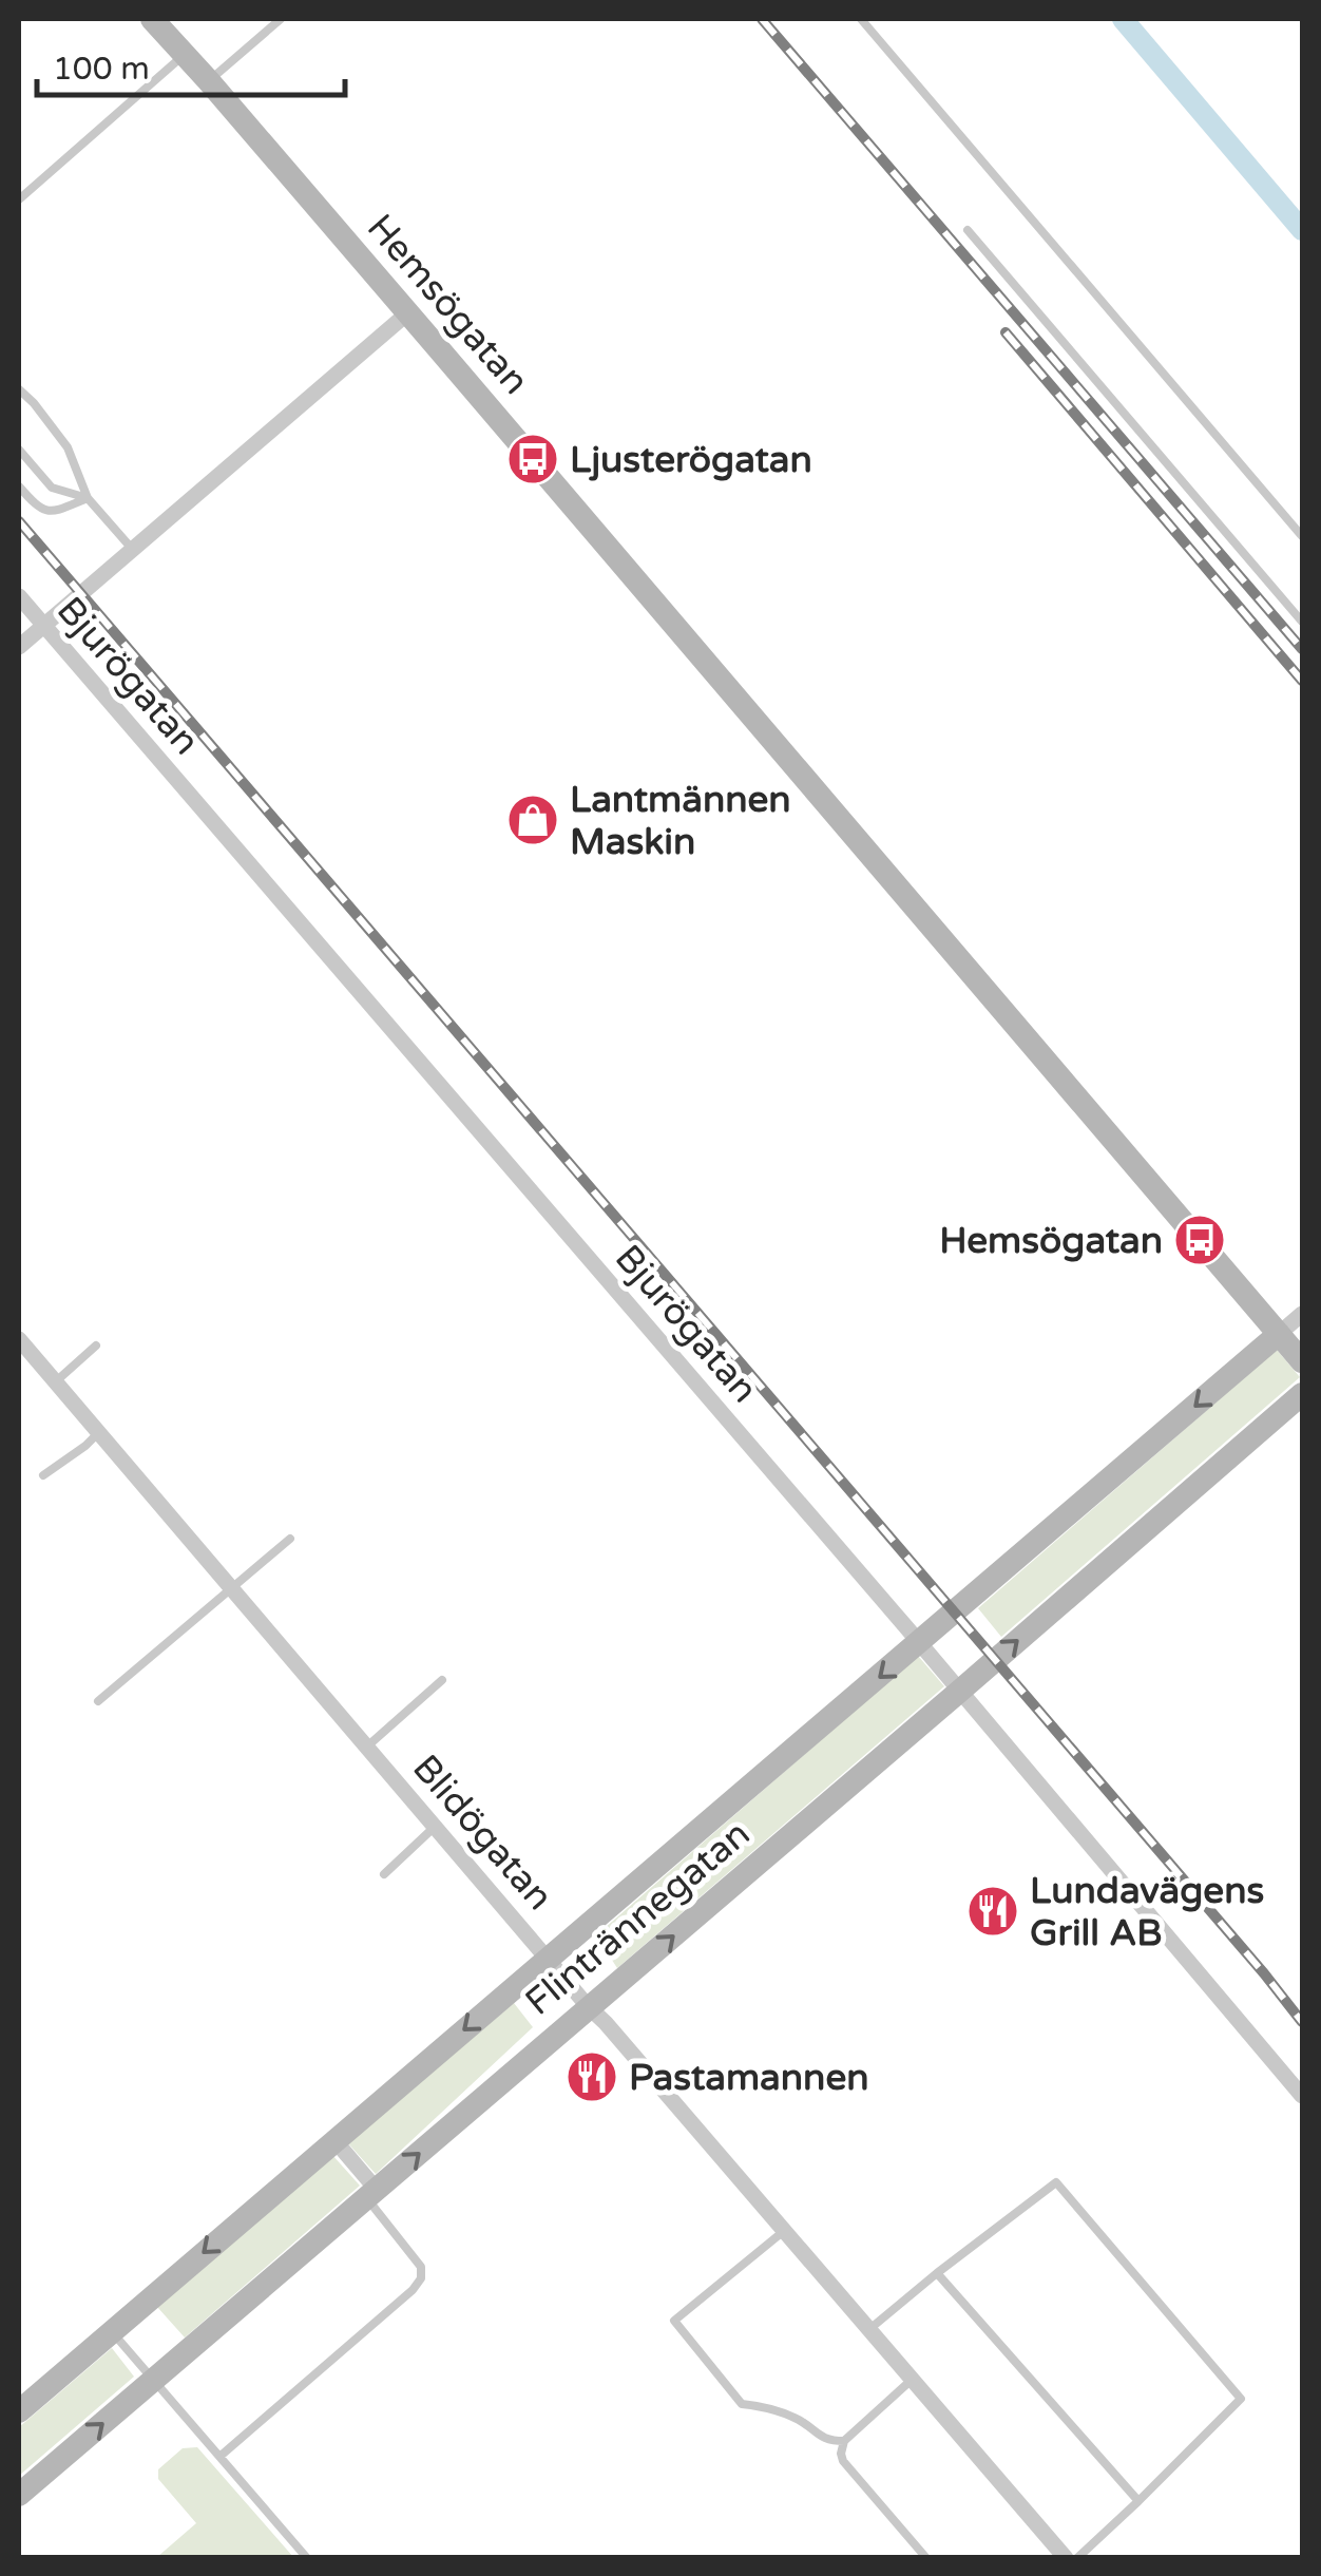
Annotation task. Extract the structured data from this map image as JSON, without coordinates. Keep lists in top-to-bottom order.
{
  "streets": {
    "street": [
      "Hemsögatan",
      "Bjurögatan",
      "Blidögatan",
      "Flintrännegatan"
    ]
  },
  "crossings": [
    ["Hemsögatan", "Flintrännegatan"],
    ["Bjurögatan", "Flintrännegatan"],
    ["Blidögatan", "Flintrännegatan"]
  ],
  "places": {
    "bus stop": ["Ljusterögatan", "Hemsögatan"],
    "shop": ["Lantmännen Maskin"],
    "restaurant": ["Lundavägens Grill AB", "Pastamannen"]
  },
  "scale_bar": "100 m"
}
